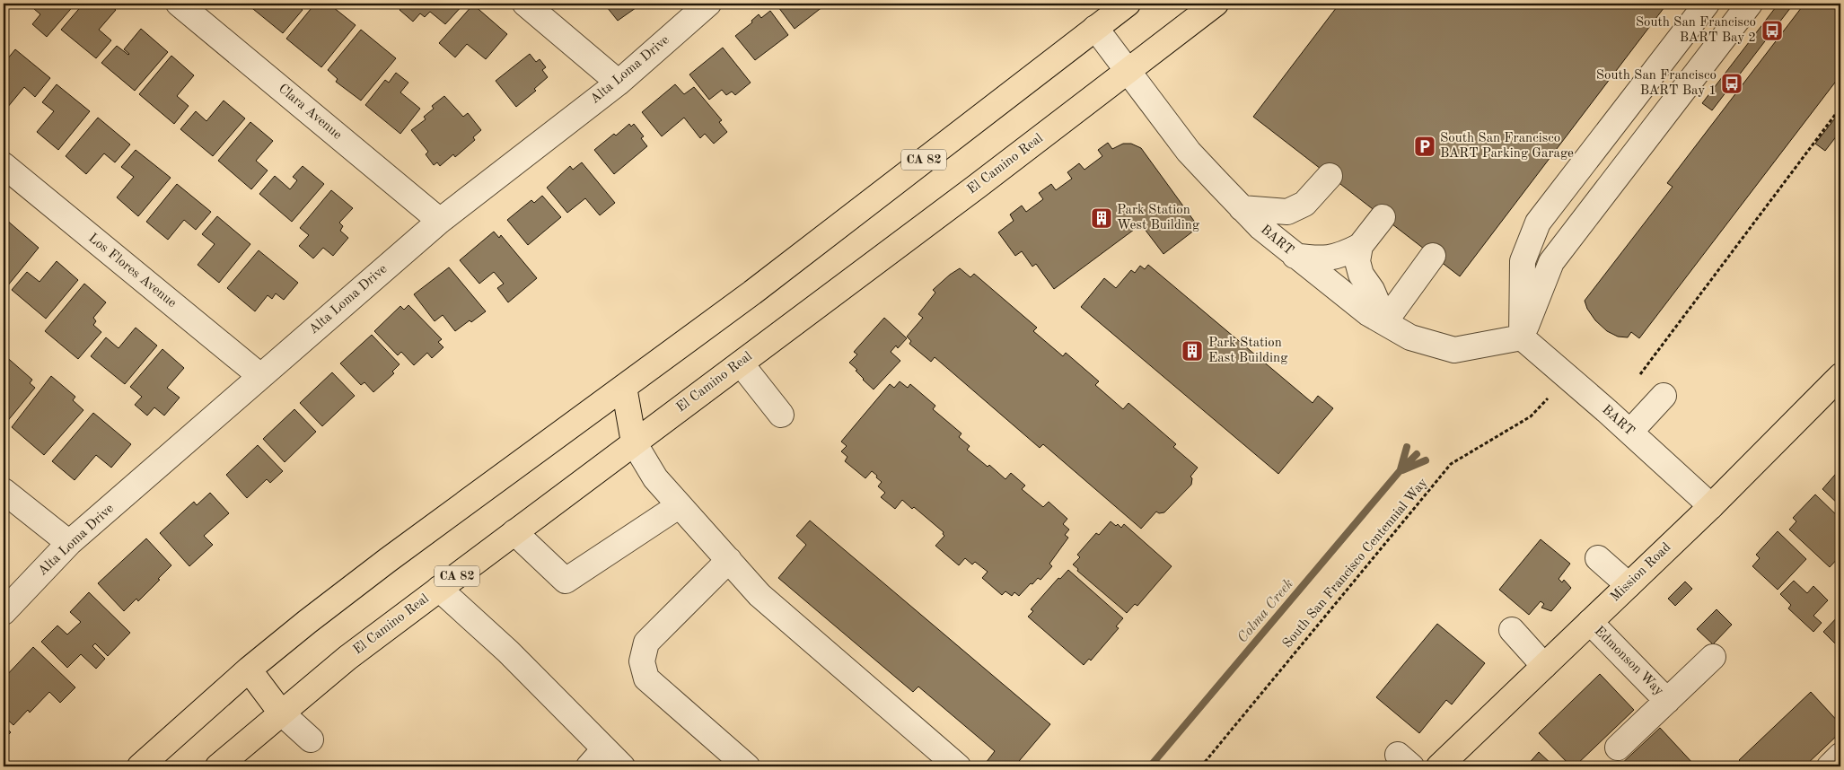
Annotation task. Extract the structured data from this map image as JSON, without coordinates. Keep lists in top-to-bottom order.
{
  "streets": {
    "main road": ["CA 82", "El Camino Real", "Mission Road"],
    "street": [
      "Alta Loma Drive",
      "Clara Avenue",
      "BART",
      "Los Flores Avenue",
      "Edmonson Way"
    ],
    "path": ["South San Francisco Centennial Way"]
  },
  "crossings": [
    ["Alta Loma Drive", "Clara Avenue"],
    ["Alta Loma Drive", "Los Flores Avenue"],
    ["CA 82", "BART"],
    ["El Camino Real", "BART"],
    ["BART", "Mission Road"],
    ["Mission Road", "Edmonson Way"]
  ],
  "water": ["Colma Creek"],
  "places": {
    "bus stop": ["South San Francisco BART Bay 2", "South San Francisco BART Bay 1"],
    "parking": ["South San Francisco BART Parking Garage"],
    "building": ["Park Station West Building", "Park Station East Building"]
  }
}
